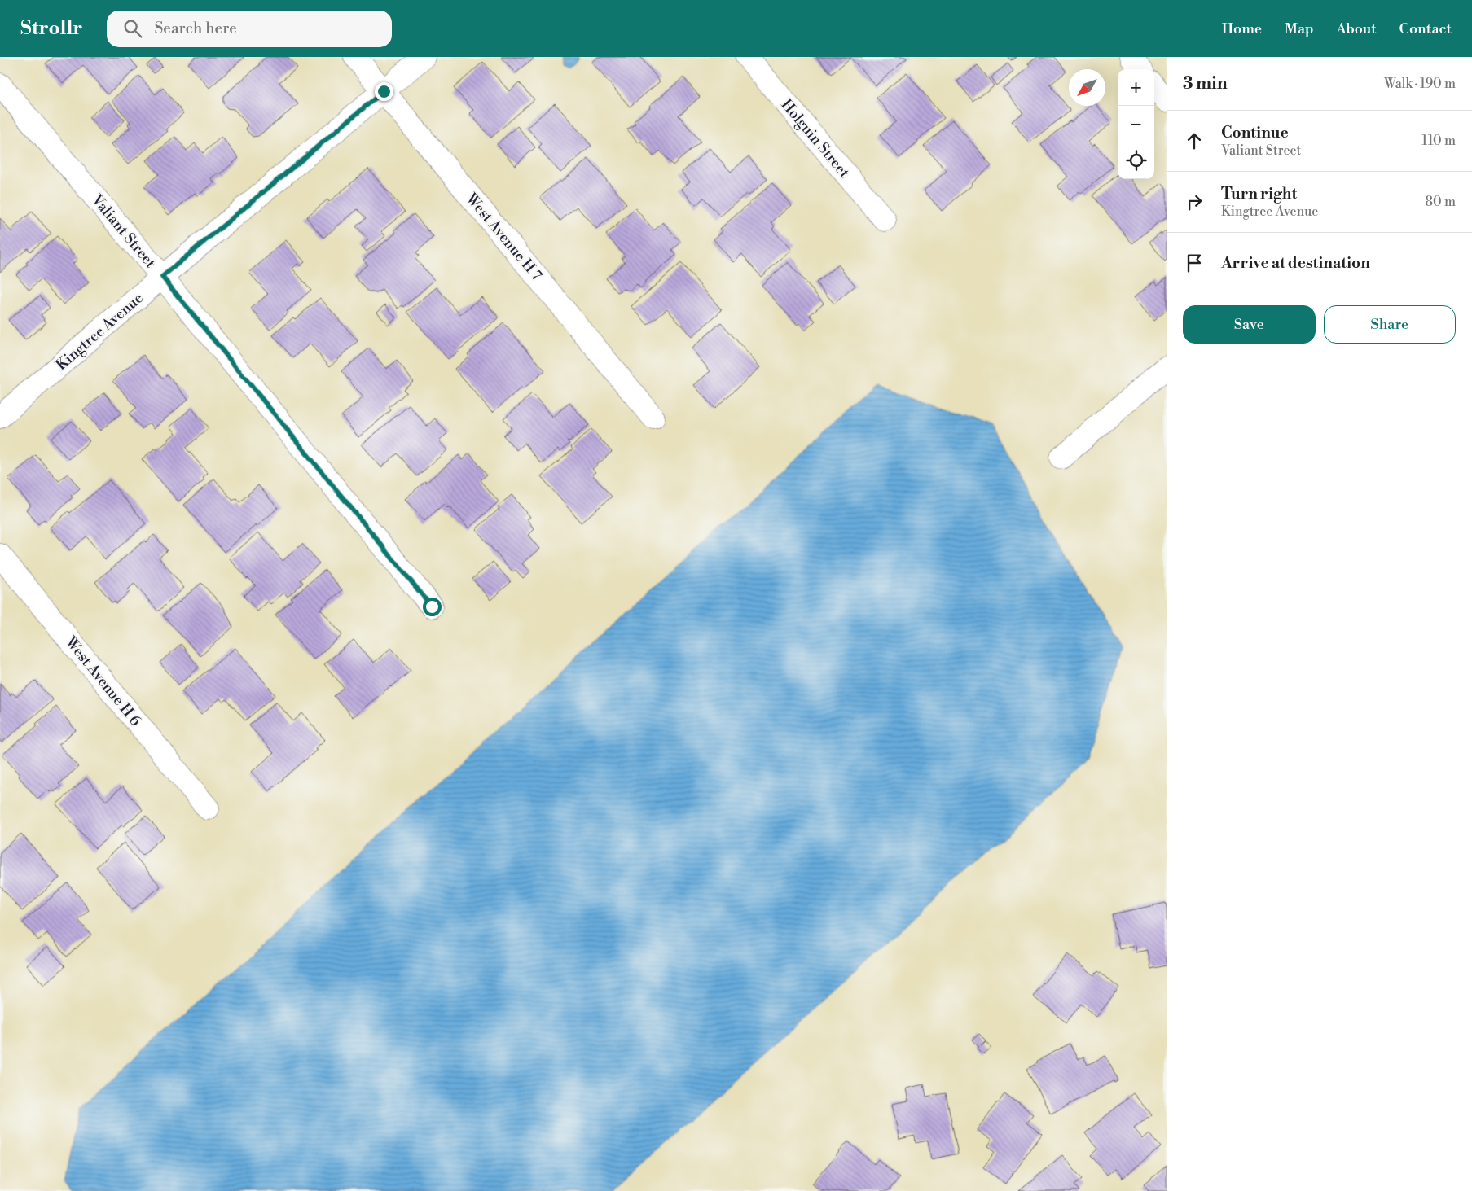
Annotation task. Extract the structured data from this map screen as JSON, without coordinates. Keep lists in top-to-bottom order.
{
  "streets": {
    "street": [
      "Holguin Street",
      "Valiant Street",
      "West Avenue H 7",
      "Kingtree Avenue",
      "West Avenue H 6"
    ]
  },
  "crossings": [
    ["Valiant Street", "Kingtree Avenue"],
    ["West Avenue H 7", "Kingtree Avenue"]
  ],
  "north": "bottom left",
  "page": {
    "header": "Strollr",
    "search": "Search here",
    "nav": [
      "Home",
      "Map",
      "About",
      "Contact"
    ],
    "heading": ["3 min", "Walk · 190 m"],
    "map_buttons": ["+", "−"],
    "list": [
      ["Continue", "Valiant Street", "110 m"],
      ["Turn right", "Kingtree Avenue", "80 m"],
      "Arrive at destination"
    ],
    "buttons": ["Save", "Share"]
  }
}
